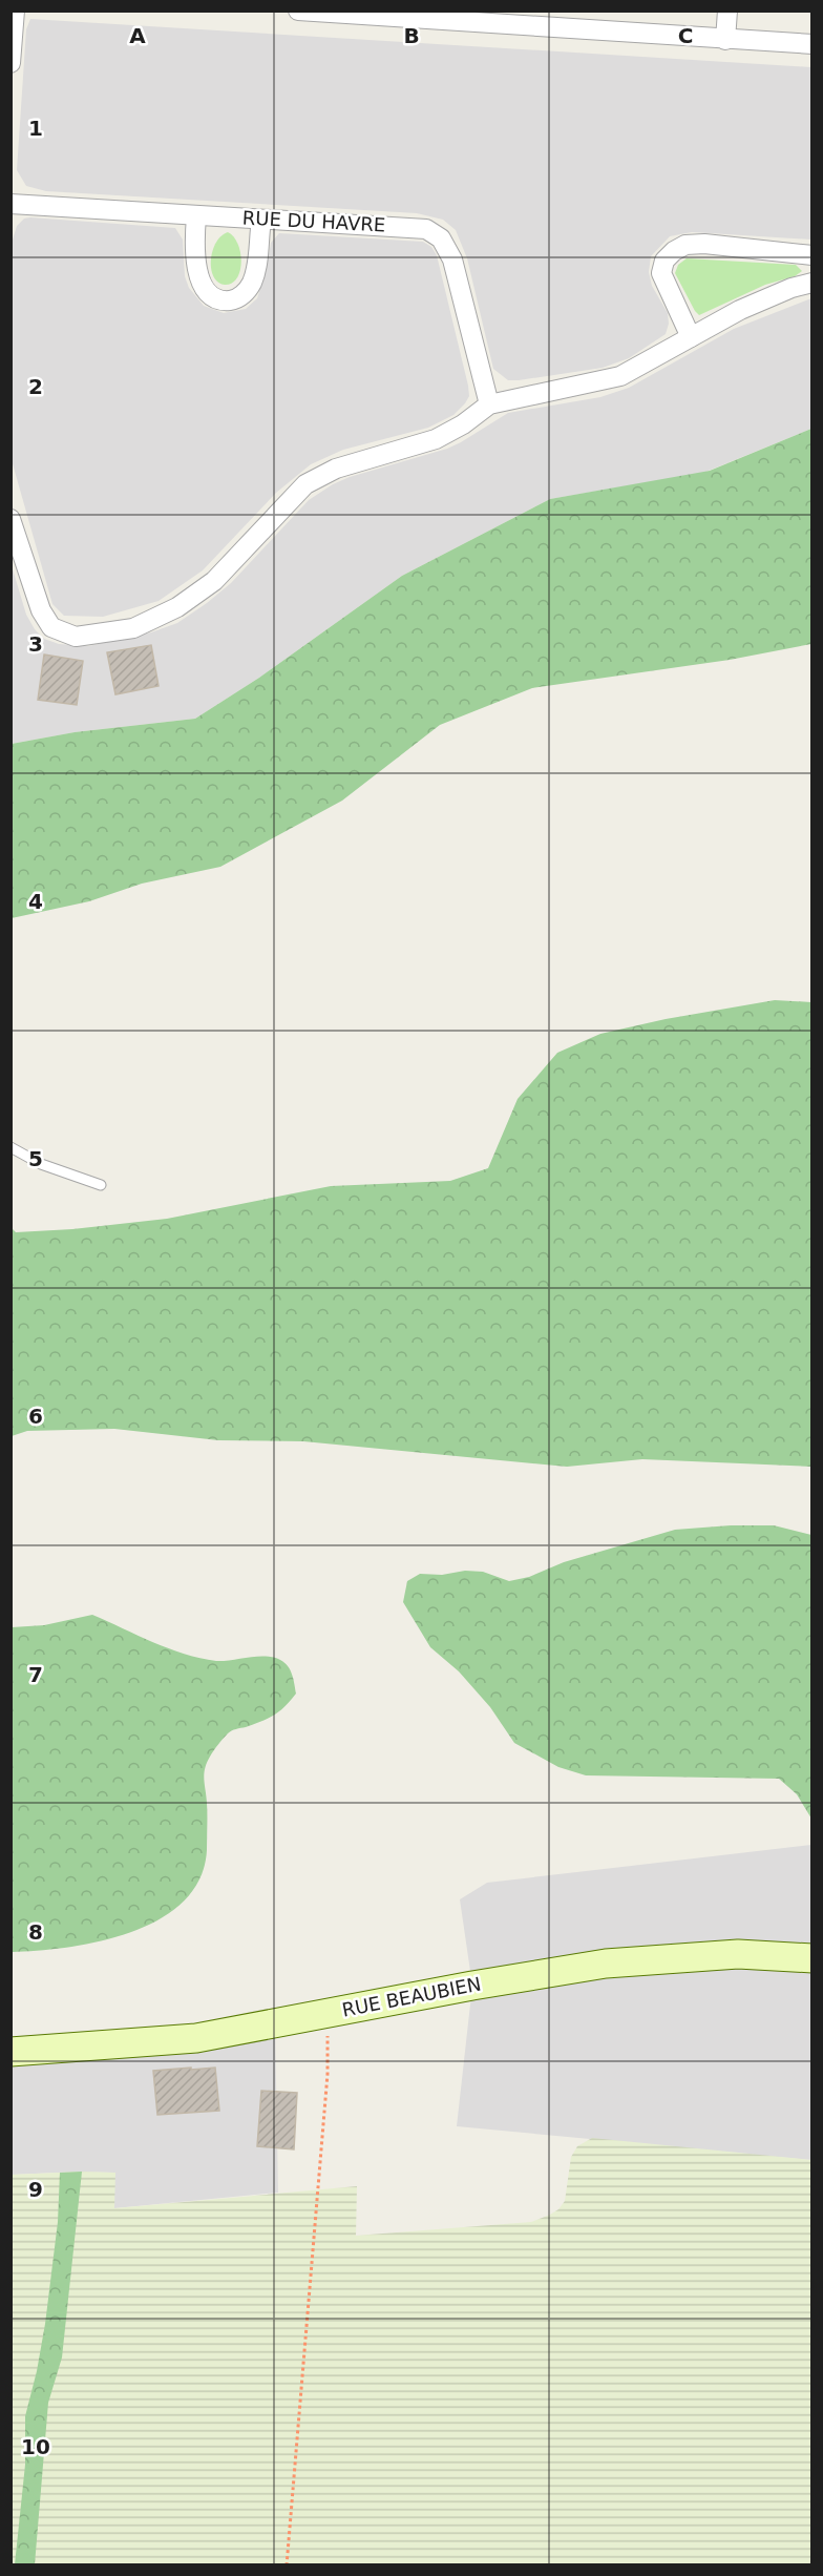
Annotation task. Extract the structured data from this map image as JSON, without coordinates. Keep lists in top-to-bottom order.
{
  "streets": {
    "main road": ["RUE BEAUBIEN"],
    "street": ["RUE DU HAVRE"]
  },
  "grid": {
    "columns": ["A", "B", "C"],
    "rows": [
      "1",
      "2",
      "3",
      "4",
      "5",
      "6",
      "7",
      "8",
      "9",
      "10"
    ]
  }
}
